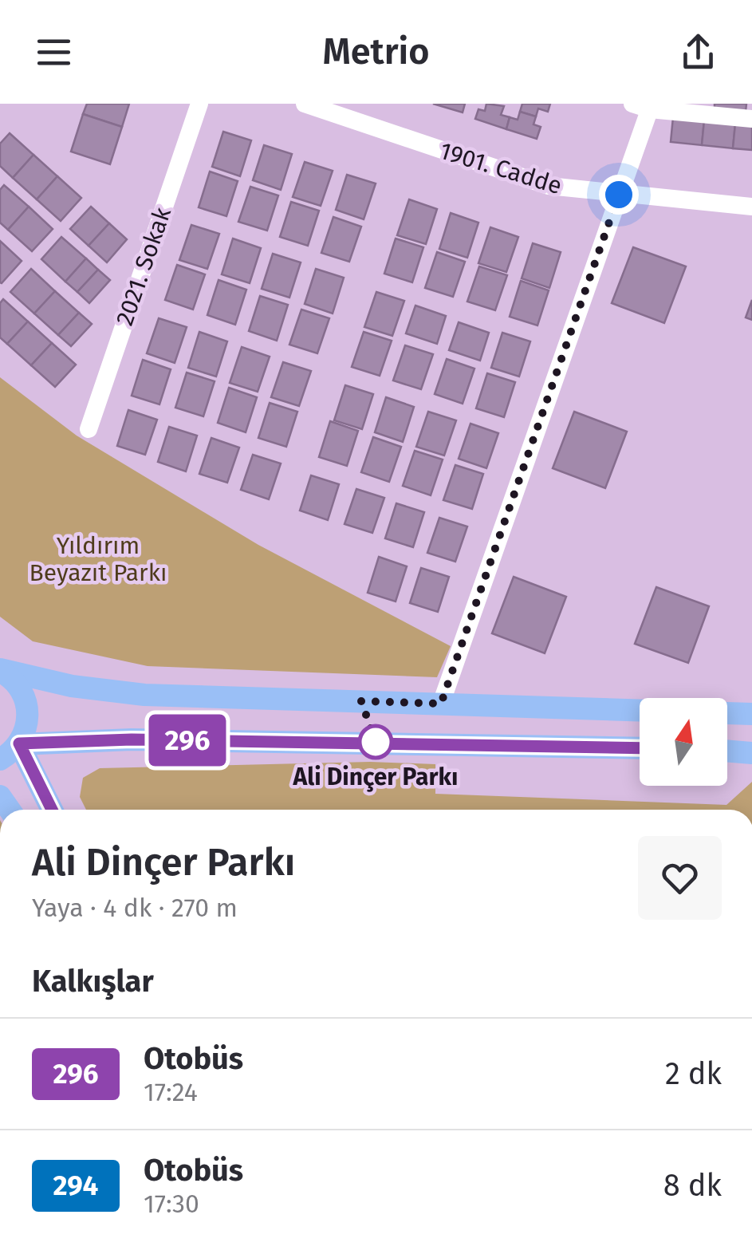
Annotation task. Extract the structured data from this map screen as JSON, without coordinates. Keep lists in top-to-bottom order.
{
  "streets": {
    "street": ["1901. Cadde", "2021. Sokak"]
  },
  "parks": ["Yıldırım Beyazıt Parkı"],
  "places": ["Ali Dinçer Parkı"],
  "lines": ["bus line 296"],
  "north": "top",
  "page": {
    "header": "Metrio",
    "on_map": "296",
    "heading": [
      ["Ali Dinçer Parkı", "Yaya · 4 dk · 270 m"],
      "Kalkışlar"
    ],
    "list": [
      {
        "mark": "296",
        "name": "Otobüs",
        "note": "17:24",
        "value": "2 dk"
      },
      {
        "mark": "294",
        "name": "Otobüs",
        "note": "17:30",
        "value": "8 dk"
      }
    ]
  }
}
